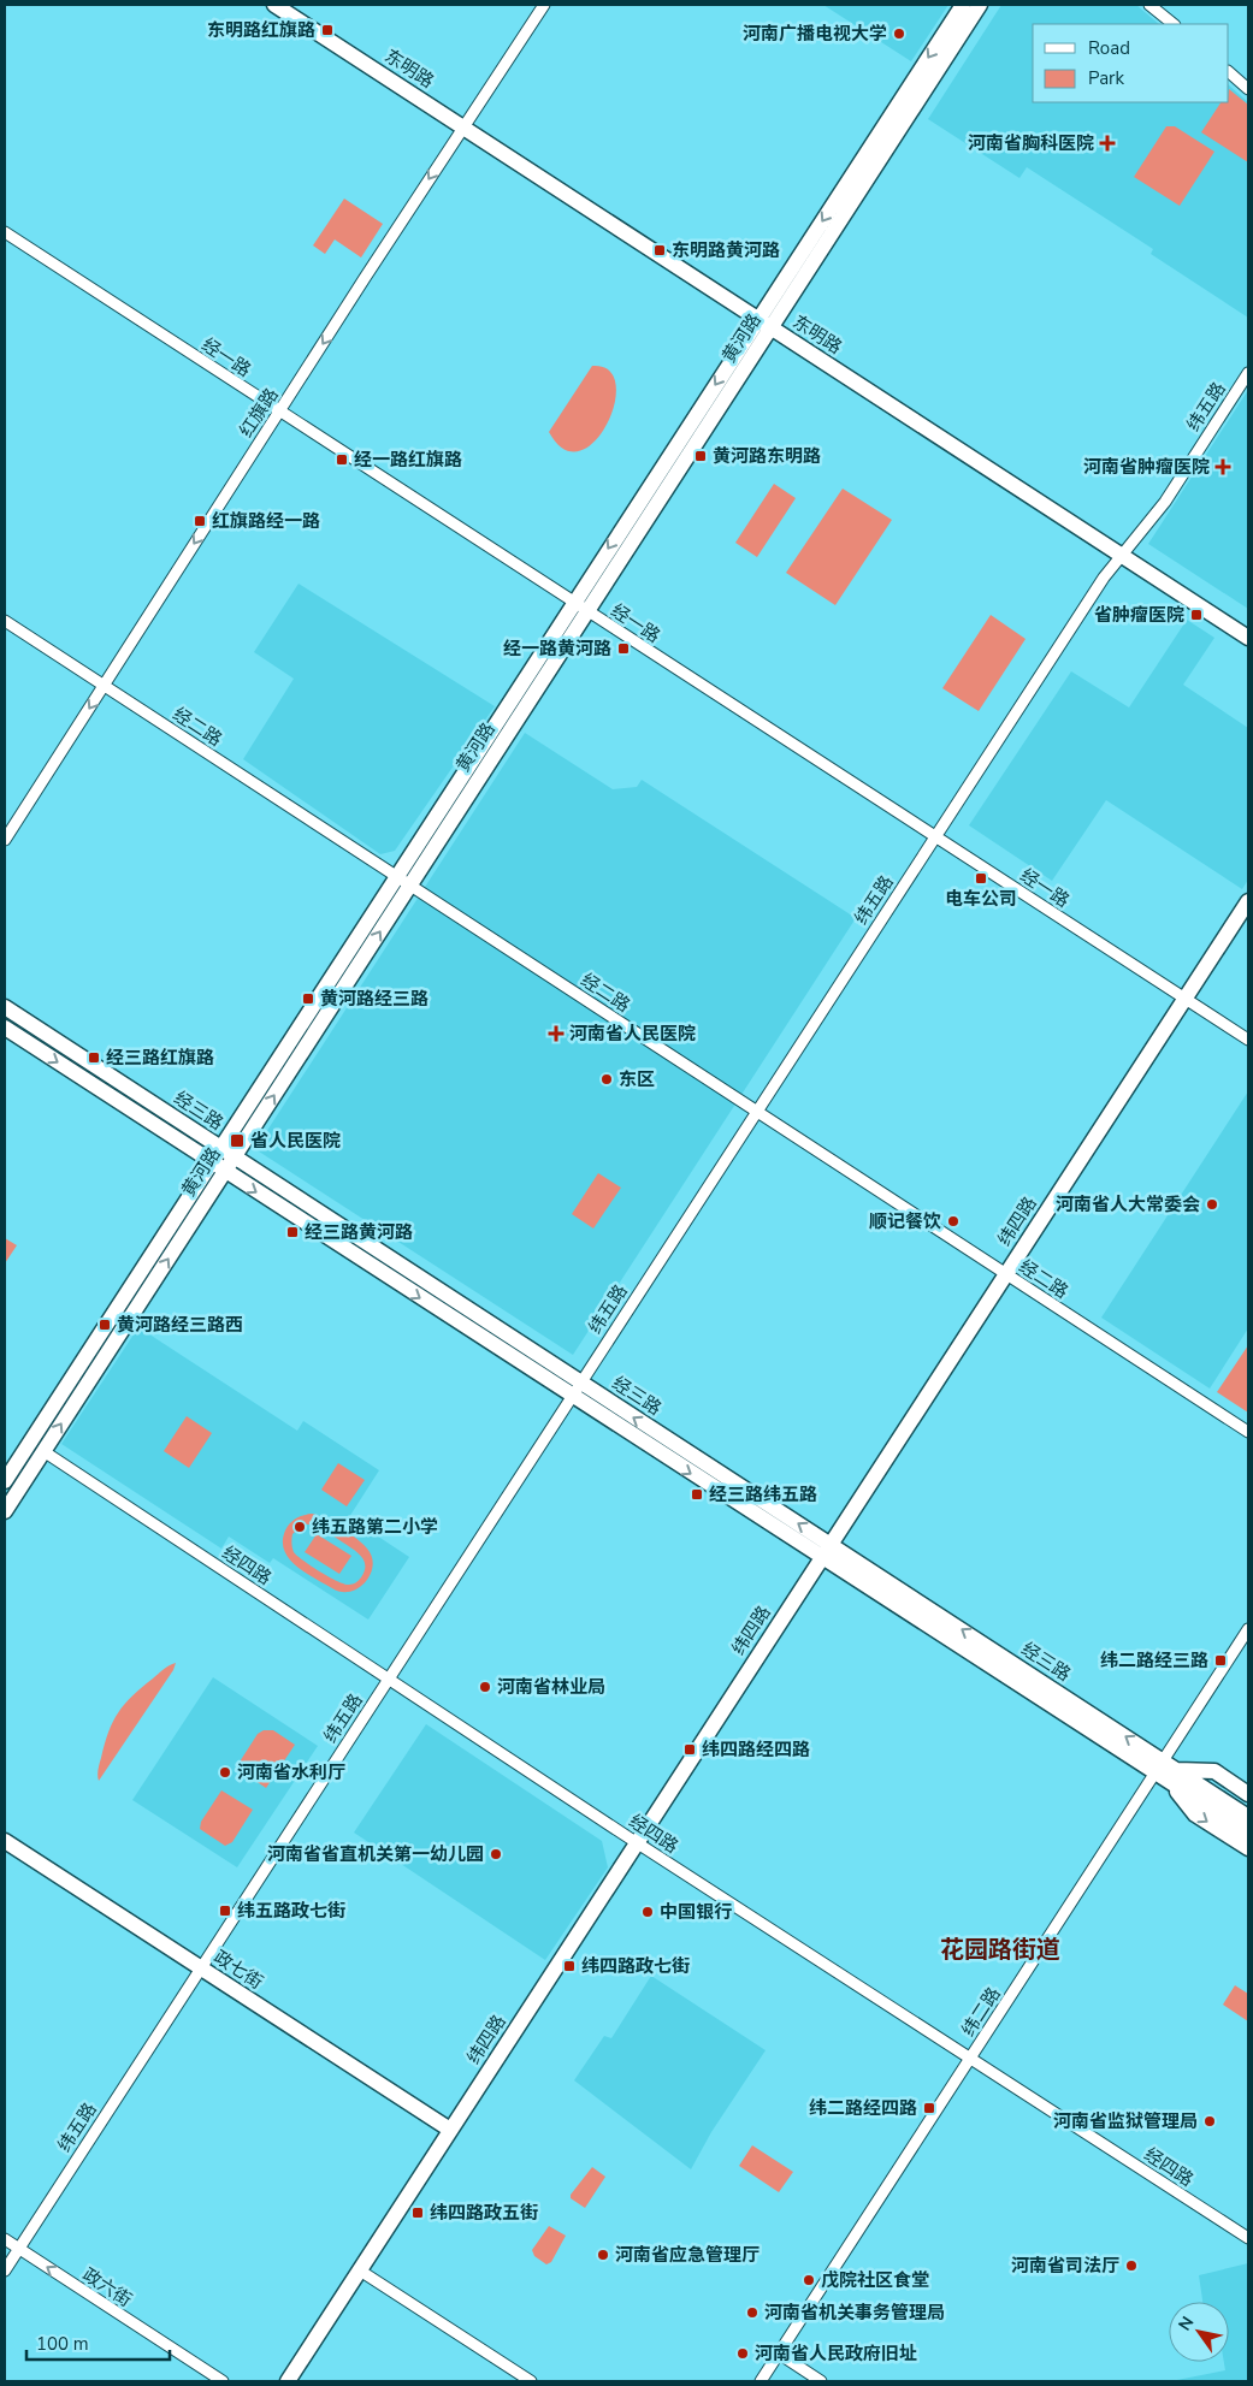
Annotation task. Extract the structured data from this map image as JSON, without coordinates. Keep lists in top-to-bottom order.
{
  "streets": {
    "main road": [
      "东明路",
      "黄河路",
      "经三路",
      "纬四路",
      "政七街"
    ],
    "street": [
      "经一路",
      "纬五路",
      "红旗路",
      "经二路",
      "经四路",
      "纬二路",
      "政六街"
    ]
  },
  "crossings": [
    ["东明路", "黄河路"],
    ["东明路", "纬五路"],
    ["东明路", "红旗路"],
    ["黄河路", "经一路"],
    ["黄河路", "经二路"],
    ["黄河路", "经三路"],
    ["黄河路", "经四路"],
    ["经一路", "纬五路"],
    ["经一路", "红旗路"],
    ["经一路", "纬四路"],
    ["纬五路", "经二路"],
    ["纬五路", "经三路"],
    ["纬五路", "经四路"],
    ["纬五路", "政七街"],
    ["纬五路", "政六街"],
    ["红旗路", "经二路"],
    ["经二路", "纬四路"],
    ["经三路", "纬四路"],
    ["经三路", "纬二路"],
    ["纬四路", "经四路"],
    ["纬四路", "政七街"],
    ["经四路", "纬二路"]
  ],
  "one_way": ["红旗路", "政六街"],
  "districts": ["花园路街道"],
  "places": {
    "transit": [
      "东明路红旗路",
      "东明路黄河路",
      "黄河路东明路",
      "经一路红旗路",
      "红旗路经一路",
      "省肿瘤医院",
      "经一路黄河路",
      "电车公司",
      "黄河路经三路",
      "经三路红旗路",
      "省人民医院",
      "经三路黄河路",
      "黄河路经三路西",
      "经三路纬五路",
      "纬二路经三路",
      "纬四路经四路",
      "纬五路政七街",
      "纬四路政七街",
      "纬二路经四路",
      "纬四路政五街"
    ],
    "other": [
      "河南广播电视大学",
      "东区",
      "河南省人大常委会",
      "顺记餐饮",
      "纬五路第二小学",
      "河南省林业局",
      "河南省水利厅",
      "河南省省直机关第一幼儿园",
      "中国银行",
      "河南省监狱管理局",
      "河南省应急管理厅",
      "河南省司法厅",
      "戊院社区食堂",
      "河南省机关事务管理局",
      "河南省人民政府旧址"
    ],
    "health": ["河南省胸科医院", "河南省肿瘤医院", "河南省人民医院"]
  },
  "legend": ["Road", "Park"],
  "scale_bar": "100 m",
  "north": "top left"
}
